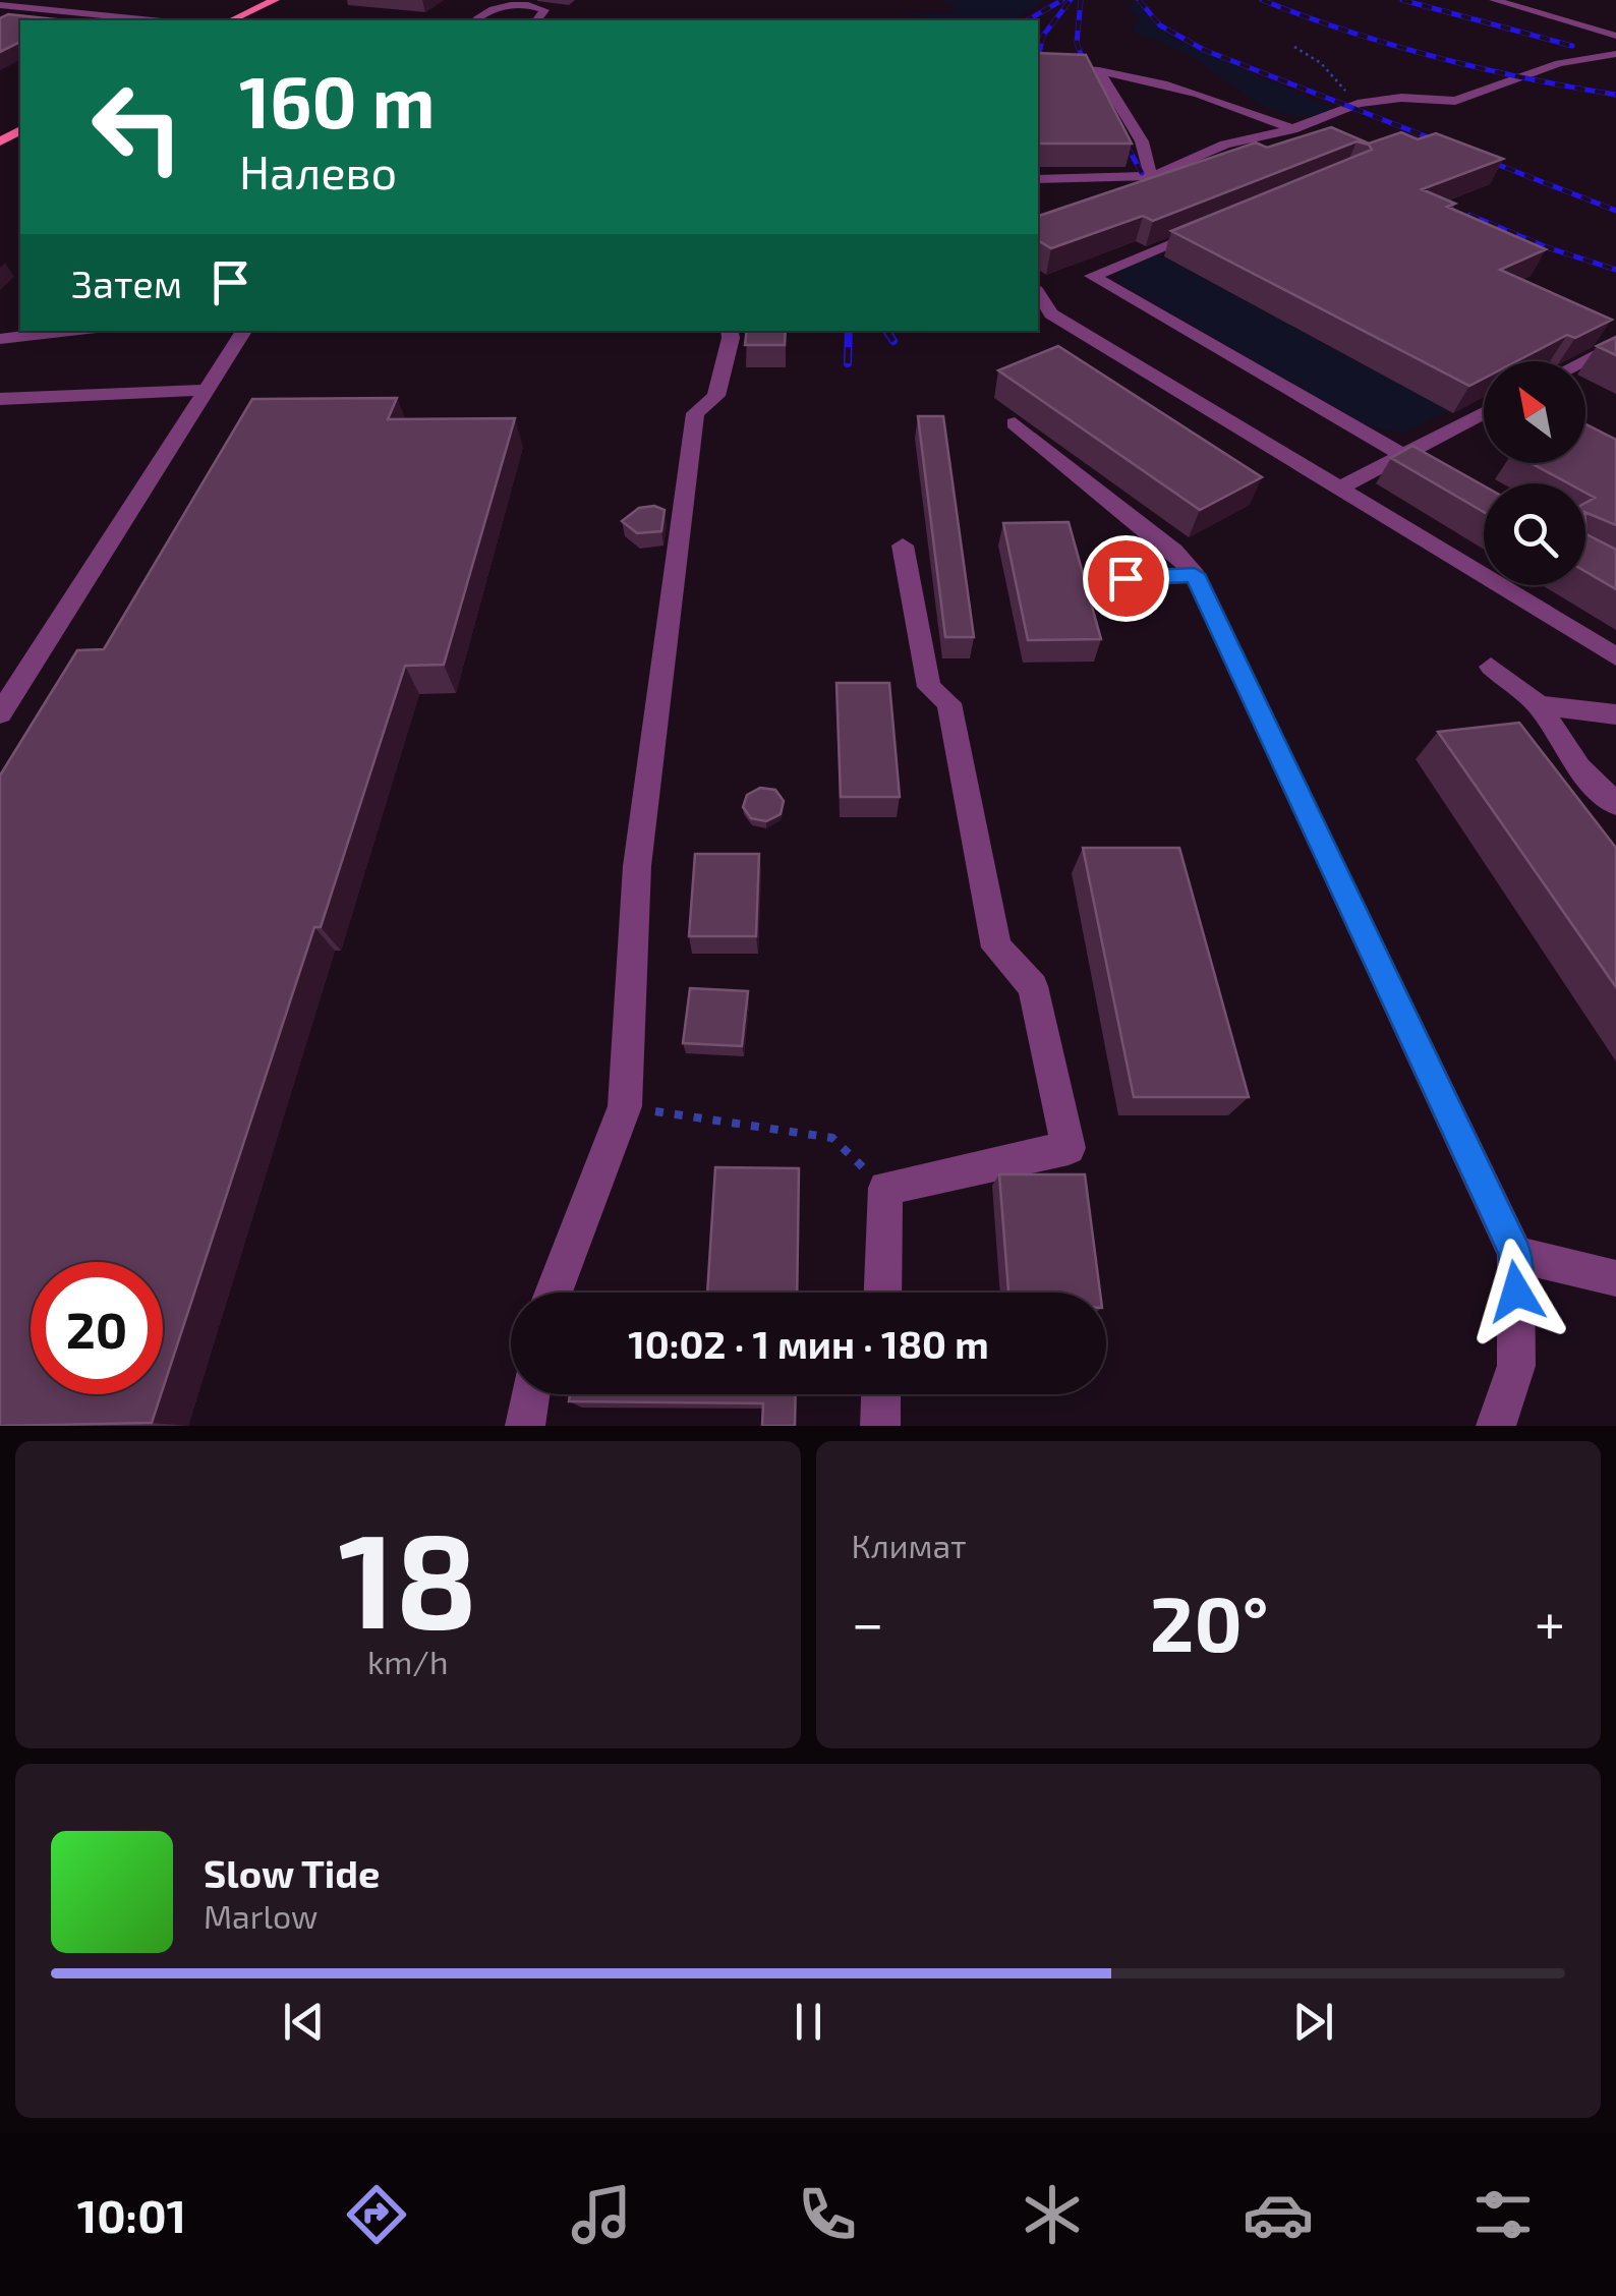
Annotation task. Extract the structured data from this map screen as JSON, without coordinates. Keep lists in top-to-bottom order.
{
  "north": "top left",
  "page": {
    "turn": ["160 m", "Налево"],
    "then": "Затем",
    "limit": "20",
    "trip": "10:02 · 1 мин · 180 m",
    "tile": [
      ["18", "km/h"],
      "Климат"
    ],
    "heat": ["−", "20°", "+"],
    "song": ["Slow Tide", "Marlow"],
    "tabs": "10:01"
  }
}
